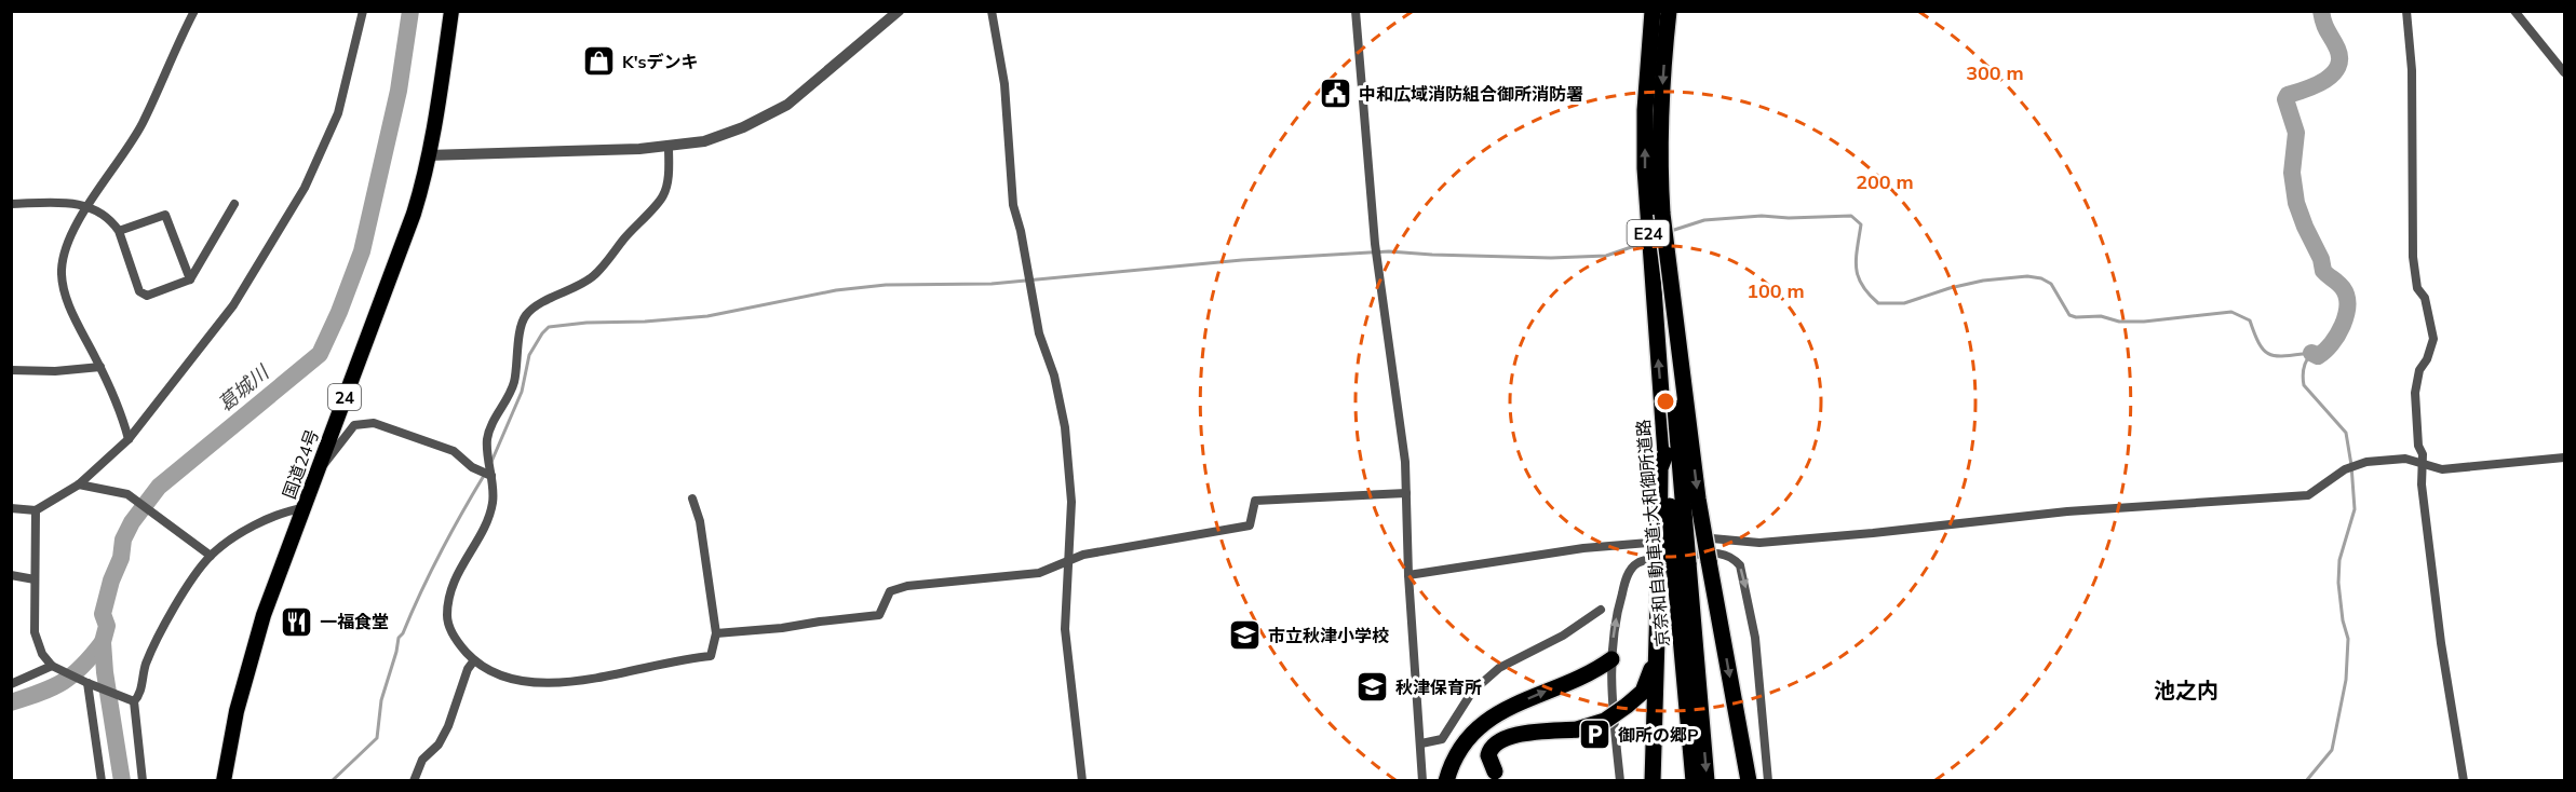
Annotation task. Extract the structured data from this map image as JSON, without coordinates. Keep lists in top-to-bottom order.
{
  "streets": {
    "highway": [
      "E24",
      "24",
      "国道24号",
      "京奈和自動車道;大和御所道路"
    ]
  },
  "districts": ["池之内"],
  "water": ["葛城川"],
  "places": {
    "shop": ["K'sデンキ"],
    "public building": ["中和広域消防組合御所消防署"],
    "restaurant": ["一福食堂"],
    "school or university": ["市立秋津小学校", "秋津保育所"],
    "parking": ["御所の郷P"]
  },
  "rings": ["300 m", "200 m", "100 m"]
}
